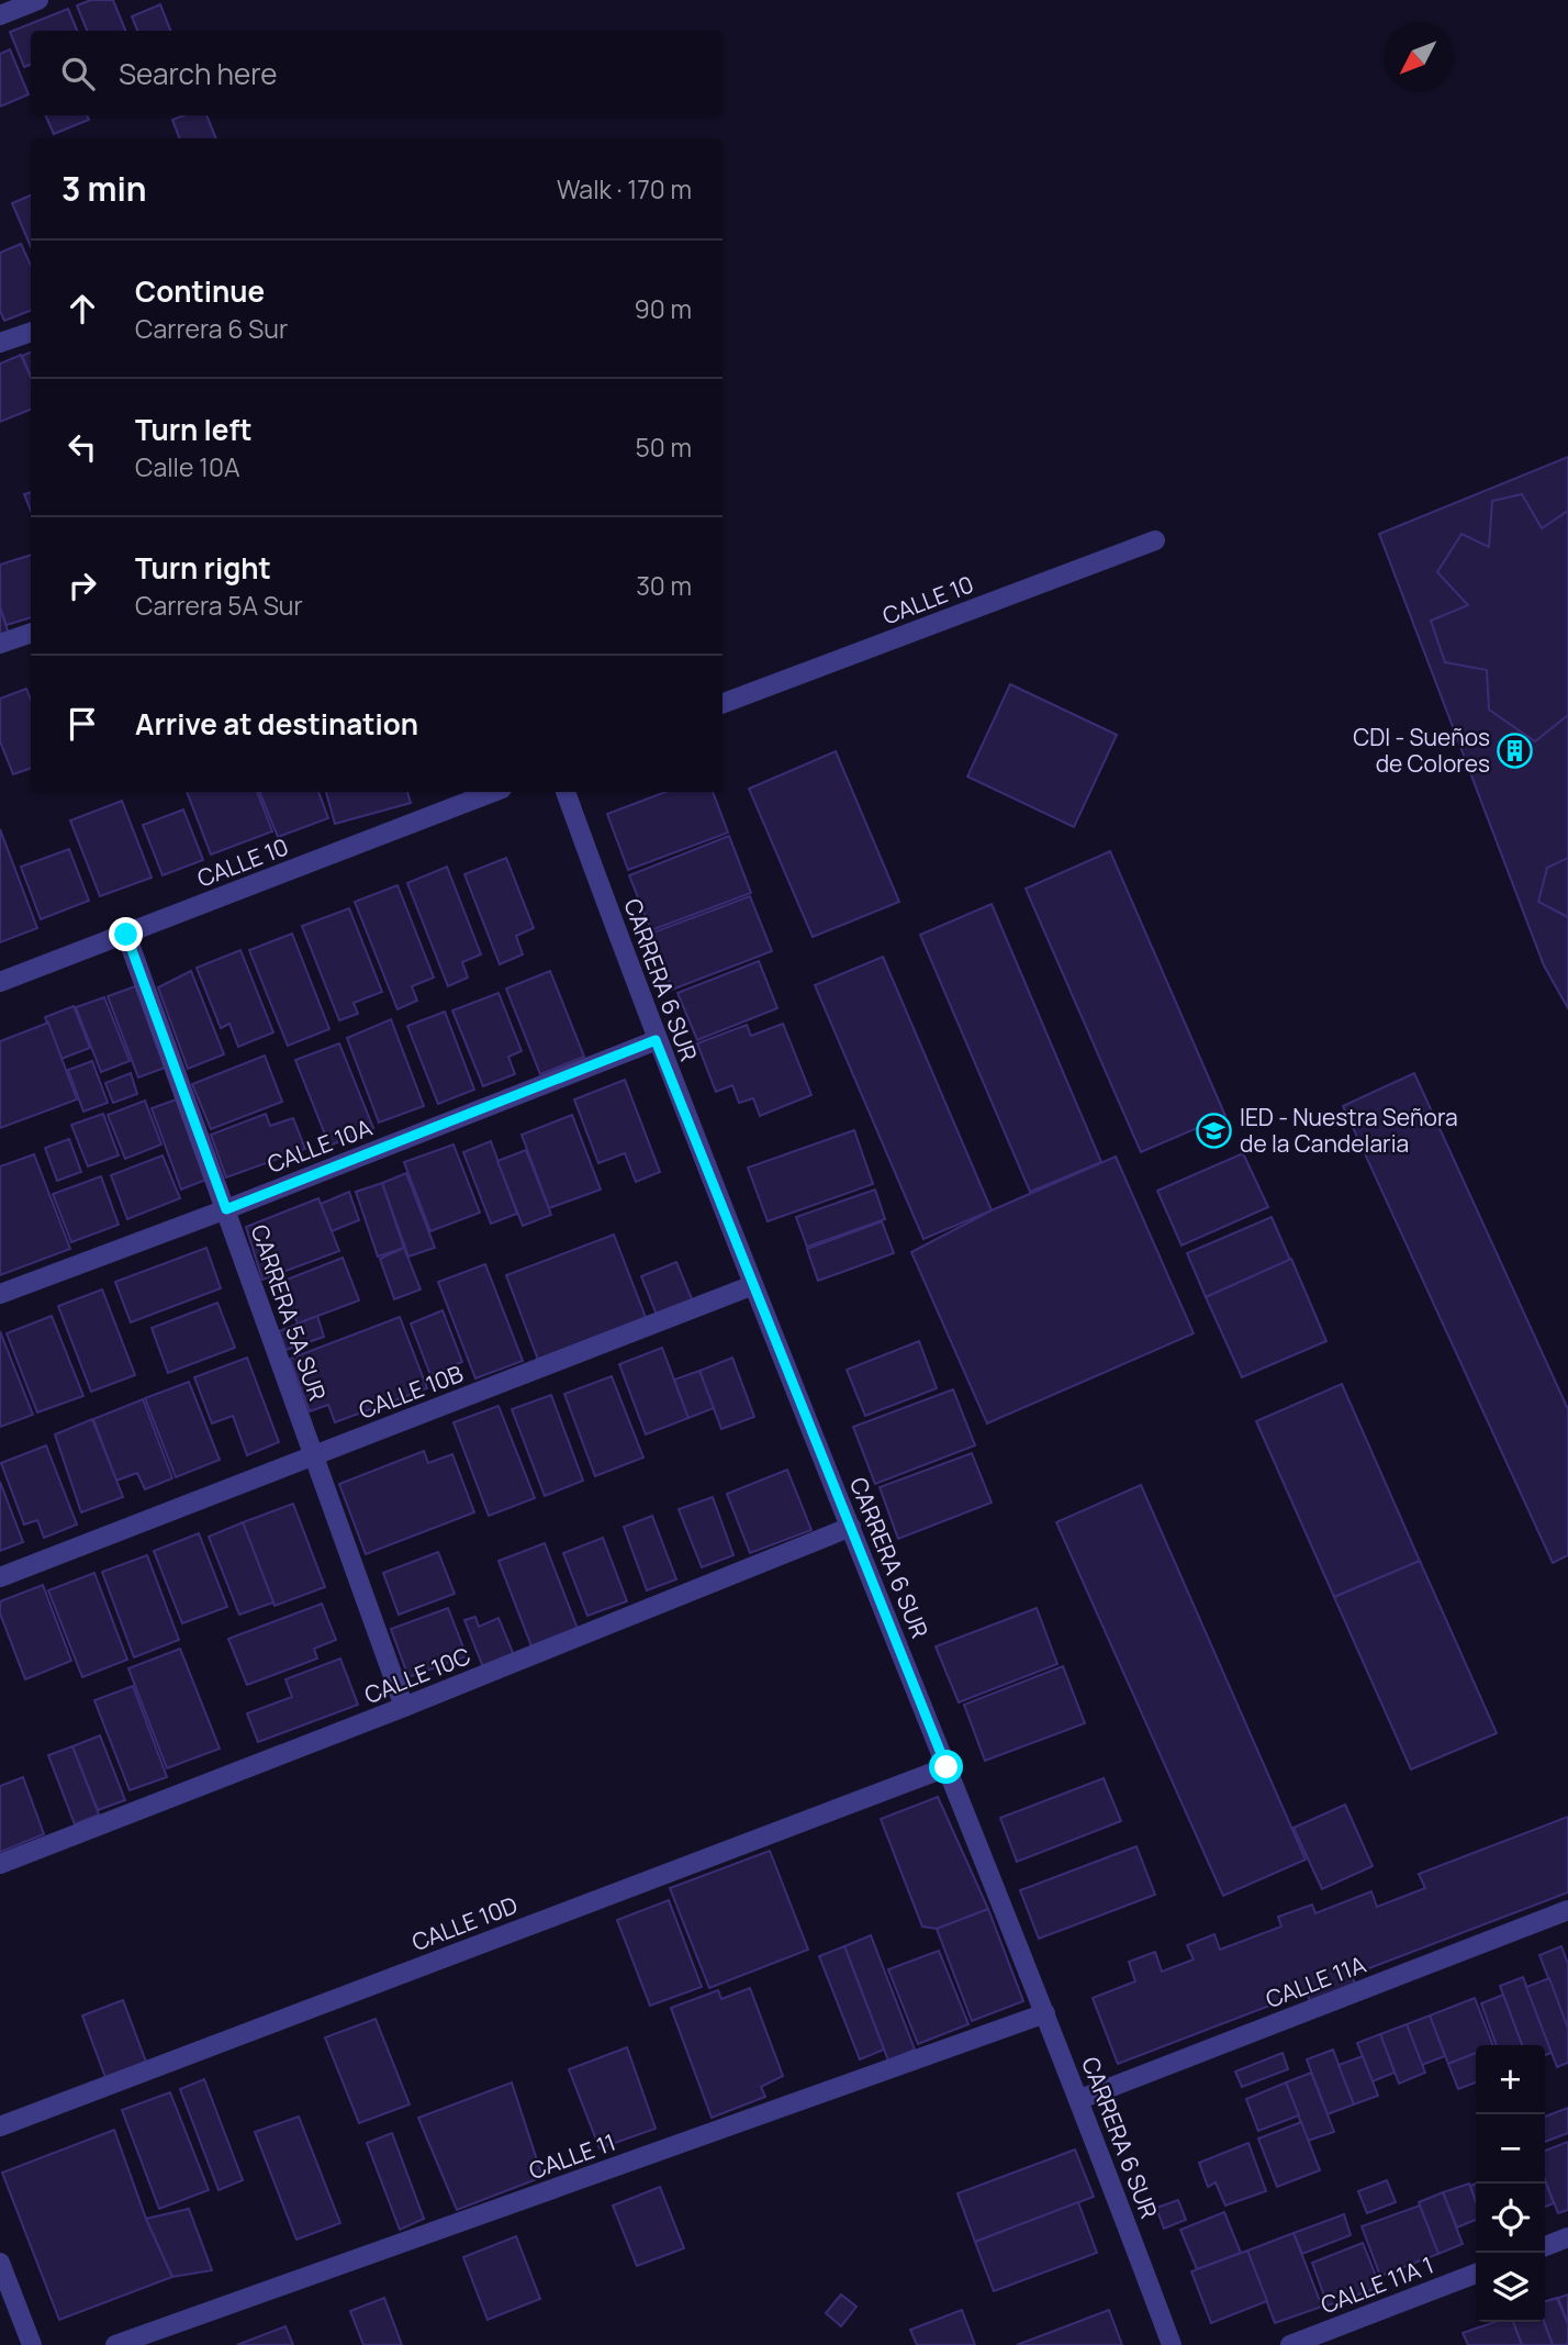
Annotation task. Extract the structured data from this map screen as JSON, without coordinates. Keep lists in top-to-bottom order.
{
  "streets": {
    "street": [
      "CALLE 10",
      "CARRERA 6 SUR",
      "CALLE 10A",
      "CARRERA 5A SUR",
      "CALLE 10B",
      "CALLE 10C",
      "CALLE 10D",
      "CALLE 11A",
      "CALLE 11",
      "CALLE 11A 1"
    ]
  },
  "crossings": [
    ["CALLE 10", "CARRERA 5A SUR"],
    ["CARRERA 6 SUR", "CALLE 10A"],
    ["CARRERA 6 SUR", "CALLE 10B"],
    ["CARRERA 6 SUR", "CALLE 10C"],
    ["CARRERA 6 SUR", "CALLE 10D"],
    ["CARRERA 6 SUR", "CALLE 11A"],
    ["CARRERA 6 SUR", "CALLE 11"],
    ["CALLE 10A", "CARRERA 5A SUR"],
    ["CARRERA 5A SUR", "CALLE 10B"],
    ["CARRERA 5A SUR", "CALLE 10C"]
  ],
  "places": {
    "building": ["CDI - Sueños de Colores"],
    "school or university": ["IED - Nuestra Señora de la Candelaria"]
  },
  "north": "bottom left",
  "page": {
    "search": "Search here",
    "heading": ["3 min", "Walk · 170 m"],
    "list": [
      ["Continue", "Carrera 6 Sur", "90 m"],
      ["Turn left", "Calle 10A", "50 m"],
      ["Turn right", "Carrera 5A Sur", "30 m"],
      "Arrive at destination"
    ],
    "map_buttons": ["+", "−"]
  }
}
